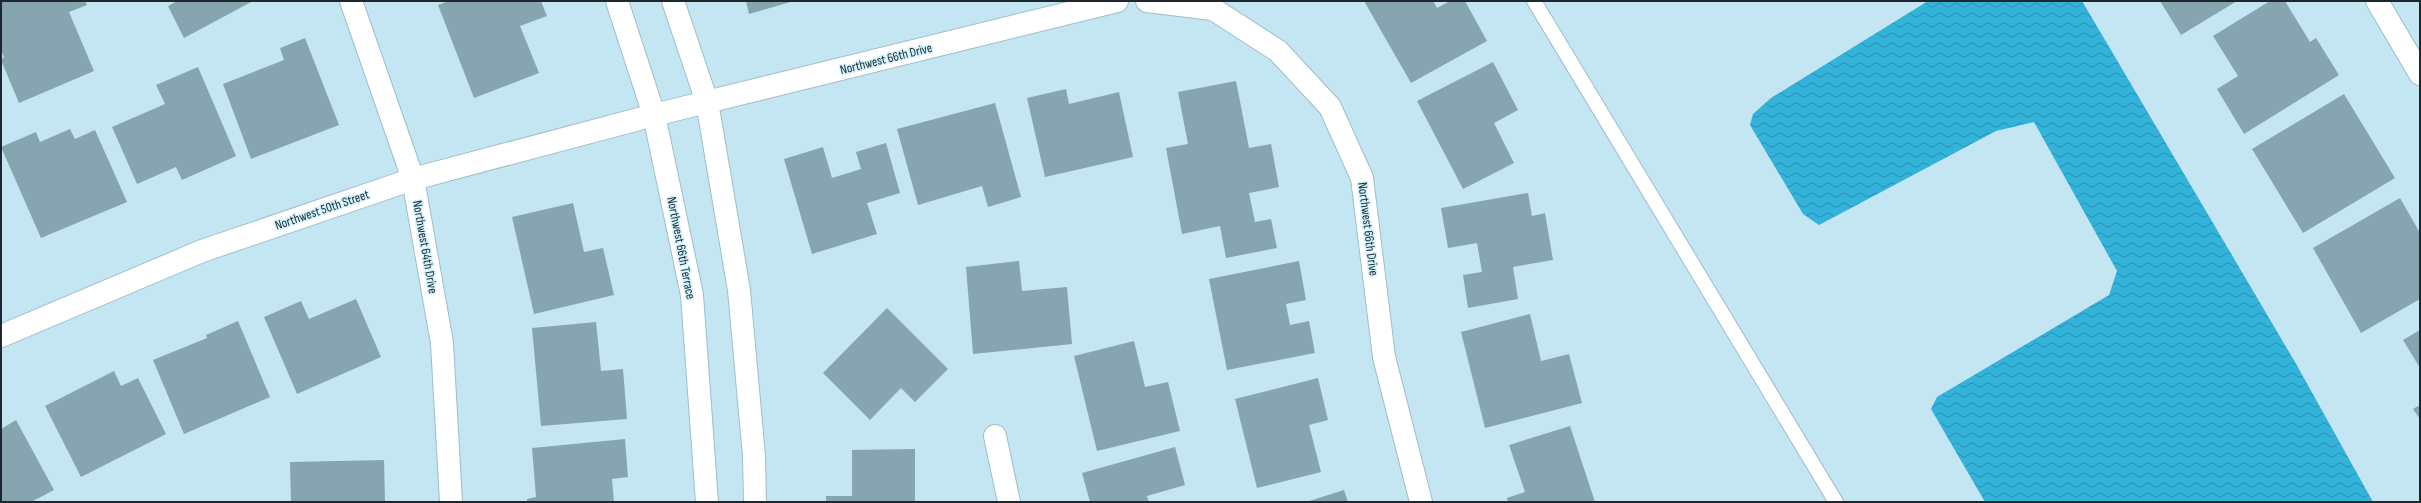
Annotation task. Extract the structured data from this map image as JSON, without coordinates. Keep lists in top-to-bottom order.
{
  "streets": {
    "street": [
      "Northwest 66th Drive",
      "Northwest 50th Street",
      "Northwest 64th Drive",
      "Northwest 66th Terrace"
    ]
  },
  "crossings": [
    ["Northwest 66th Drive", "Northwest 50th Street"],
    ["Northwest 66th Drive", "Northwest 66th Terrace"],
    ["Northwest 50th Street", "Northwest 64th Drive"],
    ["Northwest 50th Street", "Northwest 66th Terrace"]
  ]
}
